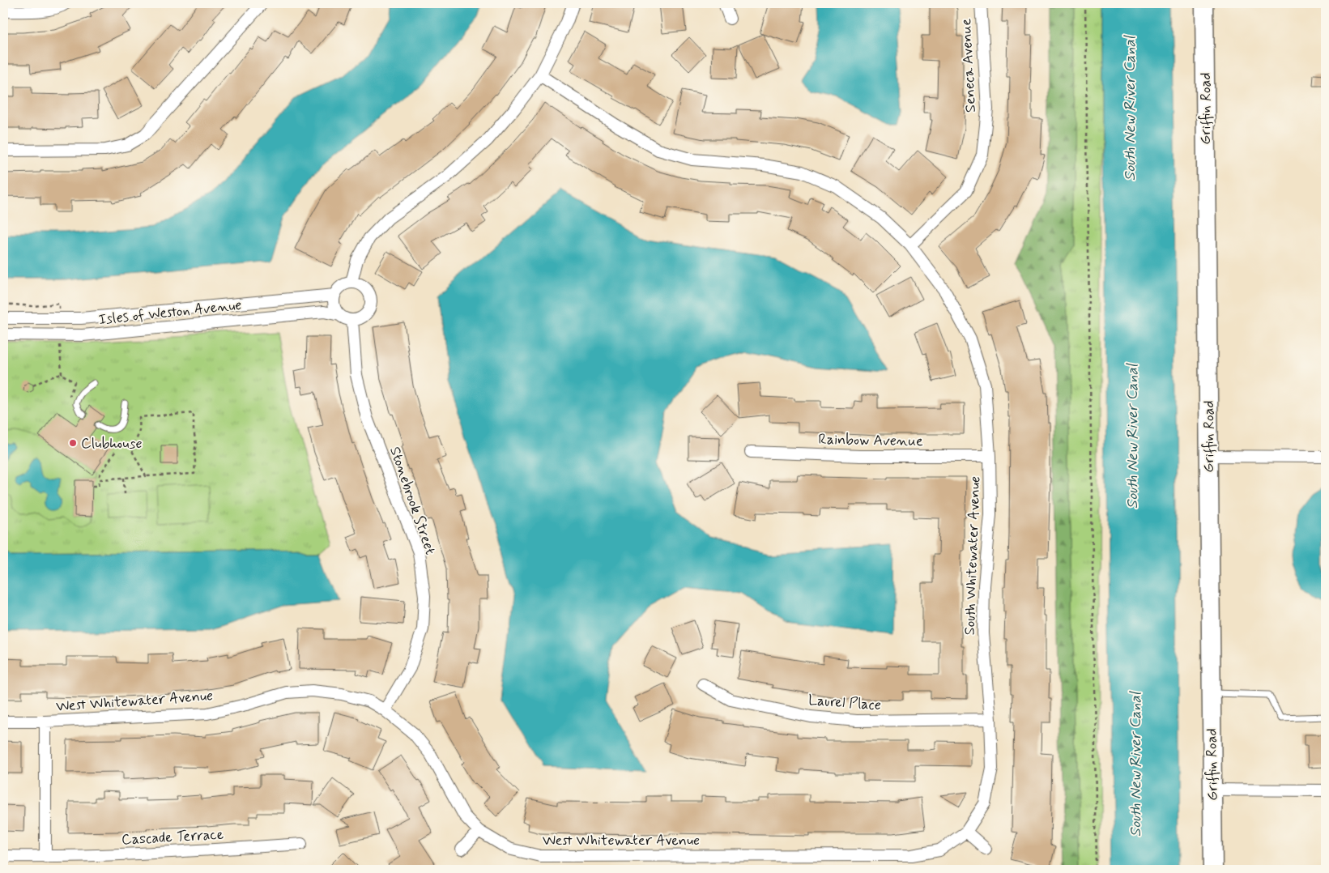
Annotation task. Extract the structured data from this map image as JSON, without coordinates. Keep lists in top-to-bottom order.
{
  "streets": {
    "main road": ["Griffin Road"],
    "street": [
      "Seneca Avenue",
      "Isles of Weston Avenue",
      "Rainbow Avenue",
      "Stonebrook Street",
      "South Whitewater Avenue",
      "West Whitewater Avenue",
      "Laurel Place",
      "Cascade Terrace"
    ]
  },
  "crossings": [
    ["Seneca Avenue", "South Whitewater Avenue"],
    ["Isles of Weston Avenue", "Stonebrook Street"],
    ["Rainbow Avenue", "South Whitewater Avenue"],
    ["Stonebrook Street", "West Whitewater Avenue"],
    ["South Whitewater Avenue", "West Whitewater Avenue"],
    ["South Whitewater Avenue", "Laurel Place"]
  ],
  "water": ["South New River Canal"],
  "places": ["Clubhouse"]
}
